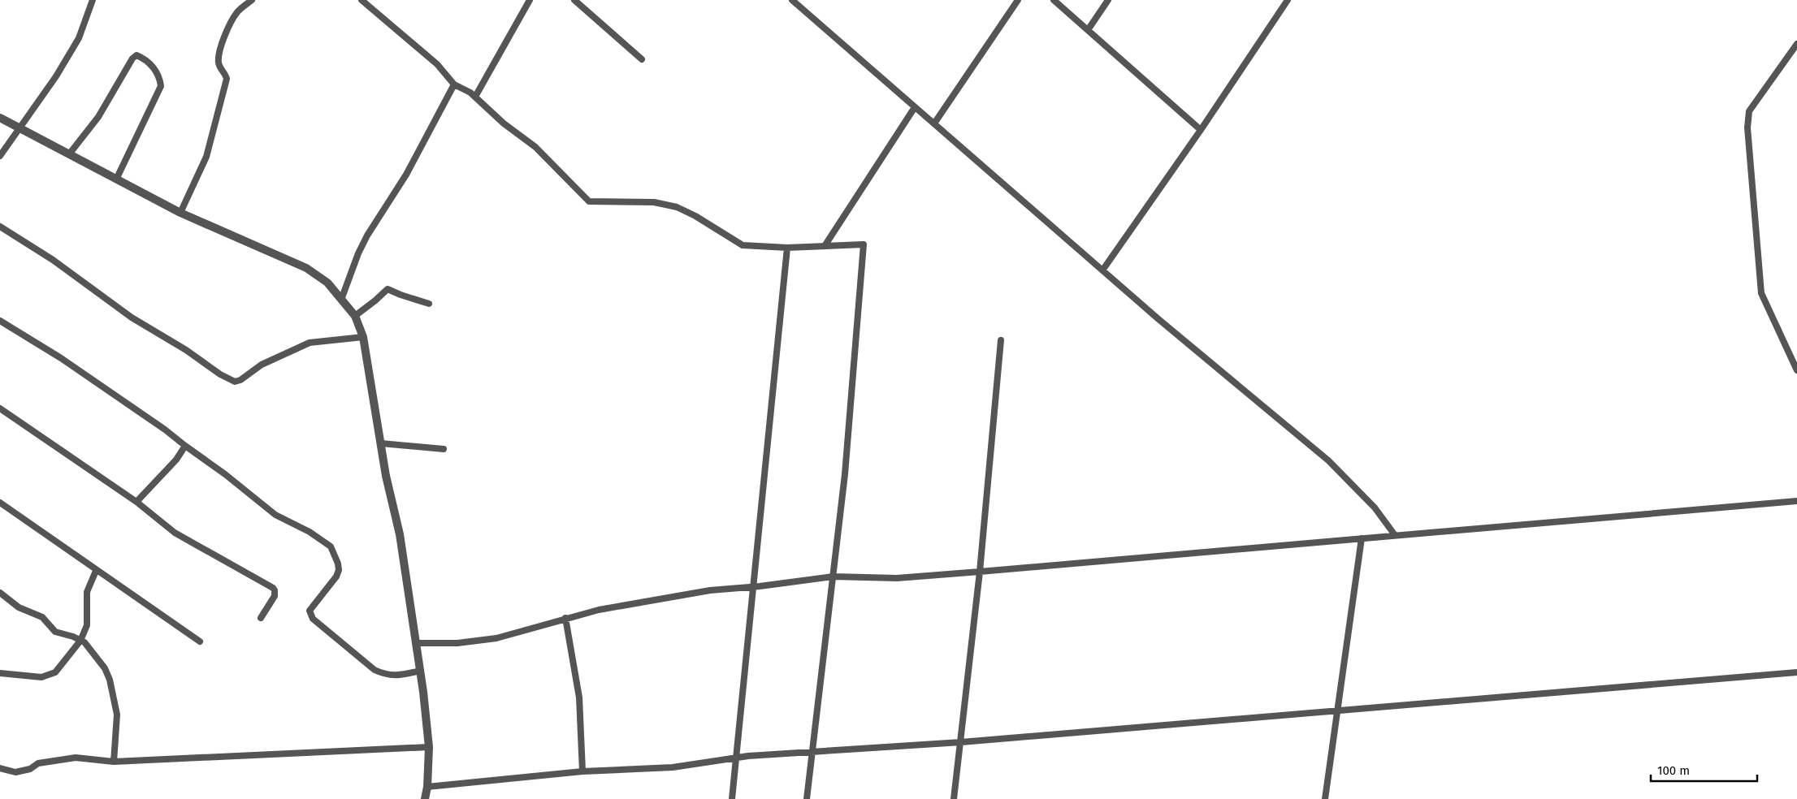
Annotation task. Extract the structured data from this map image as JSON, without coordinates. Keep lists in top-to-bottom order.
{
  "scale_bar": "100 m"
}
